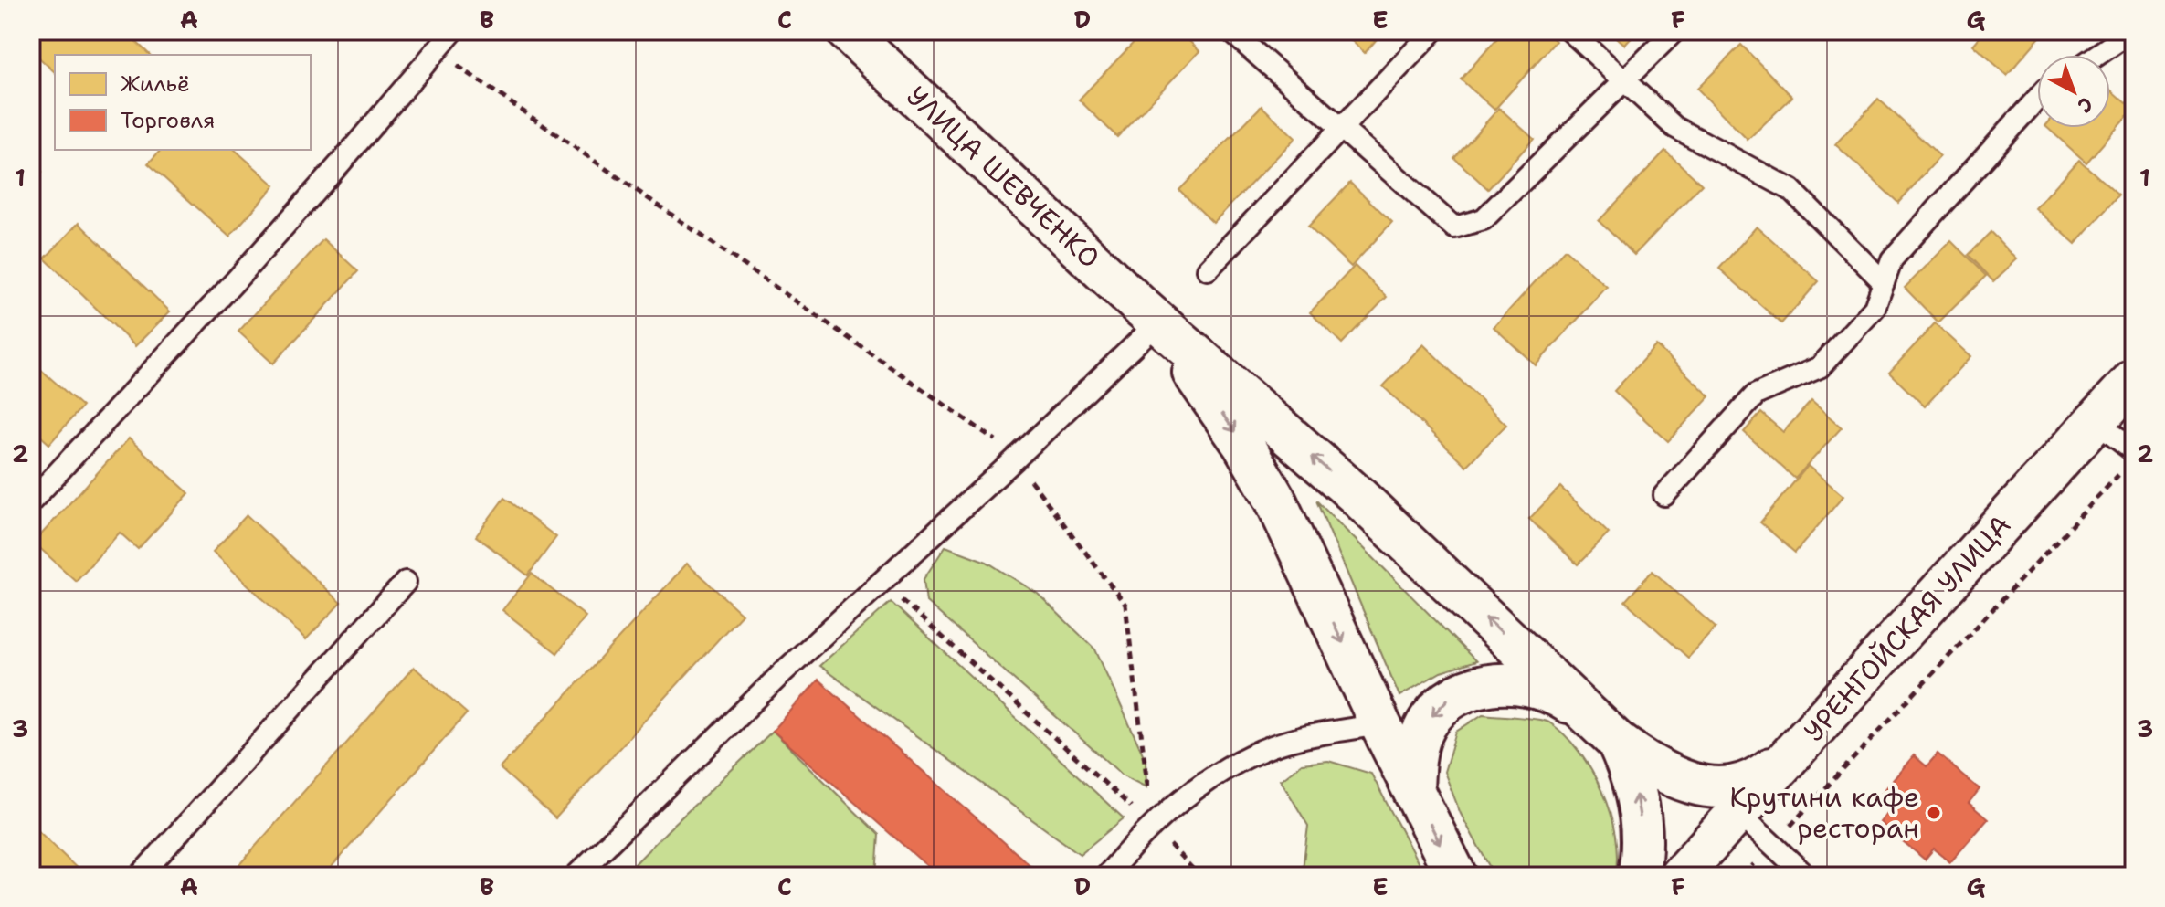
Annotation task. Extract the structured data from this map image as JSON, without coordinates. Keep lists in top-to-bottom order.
{
  "streets": {
    "street": ["УЛИЦА ШЕВЧЕНКО", "УРЕНГОЙСКАЯ УЛИЦА"]
  },
  "places": ["Крутини кафе ресторан"],
  "legend": ["Жильё", "Торговля"],
  "north": "bottom right",
  "grid": {
    "columns": [
      "A",
      "B",
      "C",
      "D",
      "E",
      "F",
      "G"
    ],
    "rows": ["1", "2", "3"]
  }
}
